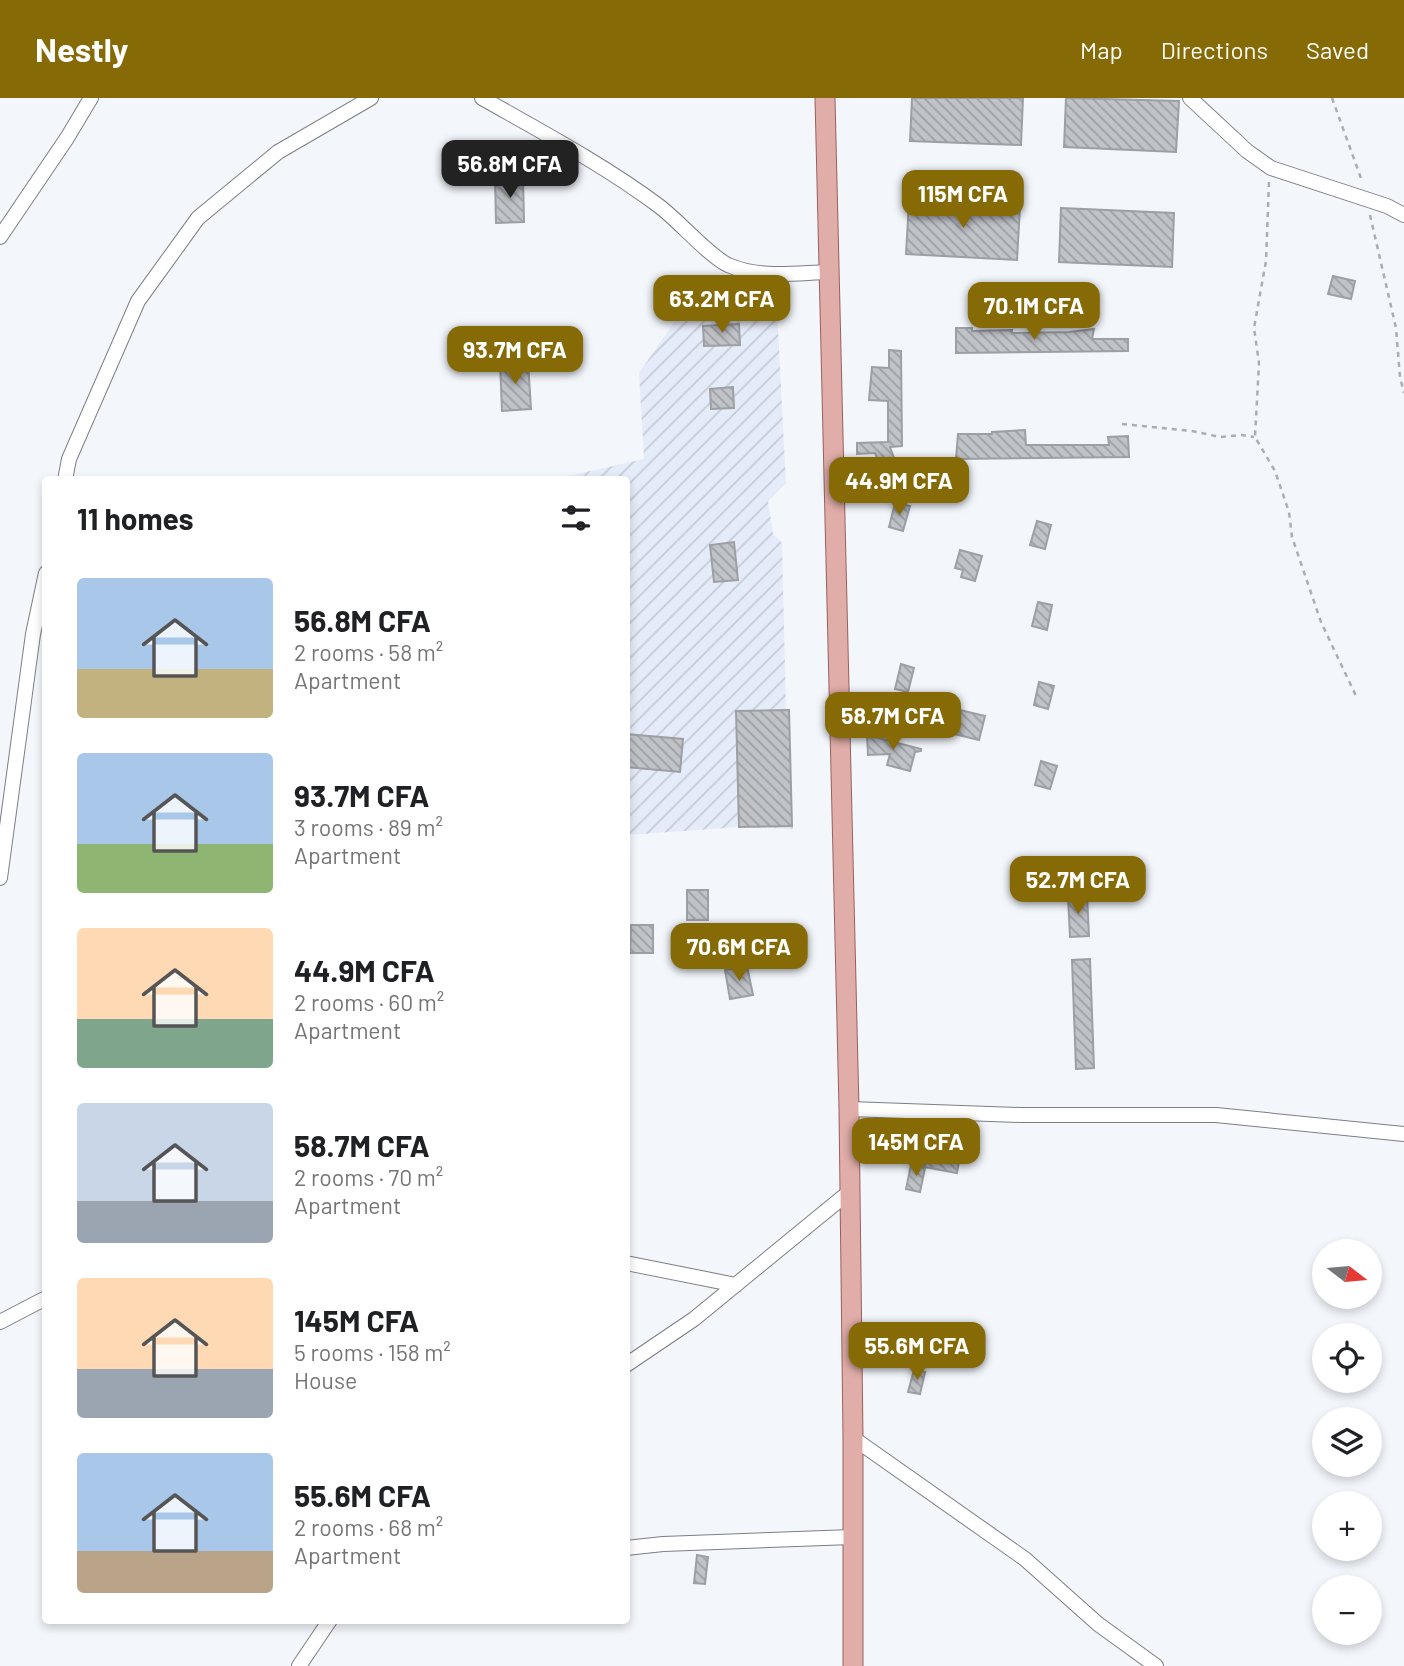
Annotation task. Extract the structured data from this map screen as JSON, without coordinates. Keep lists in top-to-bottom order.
{
  "north": "right",
  "page": {
    "header": "Nestly",
    "nav": ["Map", "Directions", "Saved"],
    "price": [
      "56.8M CFA",
      "115M CFA",
      "63.2M CFA",
      "70.1M CFA",
      "93.7M CFA",
      "44.9M CFA",
      "58.7M CFA",
      "52.7M CFA",
      "70.6M CFA",
      "145M CFA",
      "55.6M CFA"
    ],
    "heading": "11 homes",
    "list": [
      {
        "name": "56.8M CFA",
        "note": "2 rooms · 58 m² · Apartment"
      },
      {
        "name": "93.7M CFA",
        "note": "3 rooms · 89 m² · Apartment"
      },
      {
        "name": "44.9M CFA",
        "note": "2 rooms · 60 m² · Apartment"
      },
      {
        "name": "58.7M CFA",
        "note": "2 rooms · 70 m² · Apartment"
      },
      {
        "name": "145M CFA",
        "note": "5 rooms · 158 m² · House"
      },
      {
        "name": "55.6M CFA",
        "note": "2 rooms · 68 m² · Apartment"
      }
    ],
    "map_buttons": ["+", "−"]
  }
}
